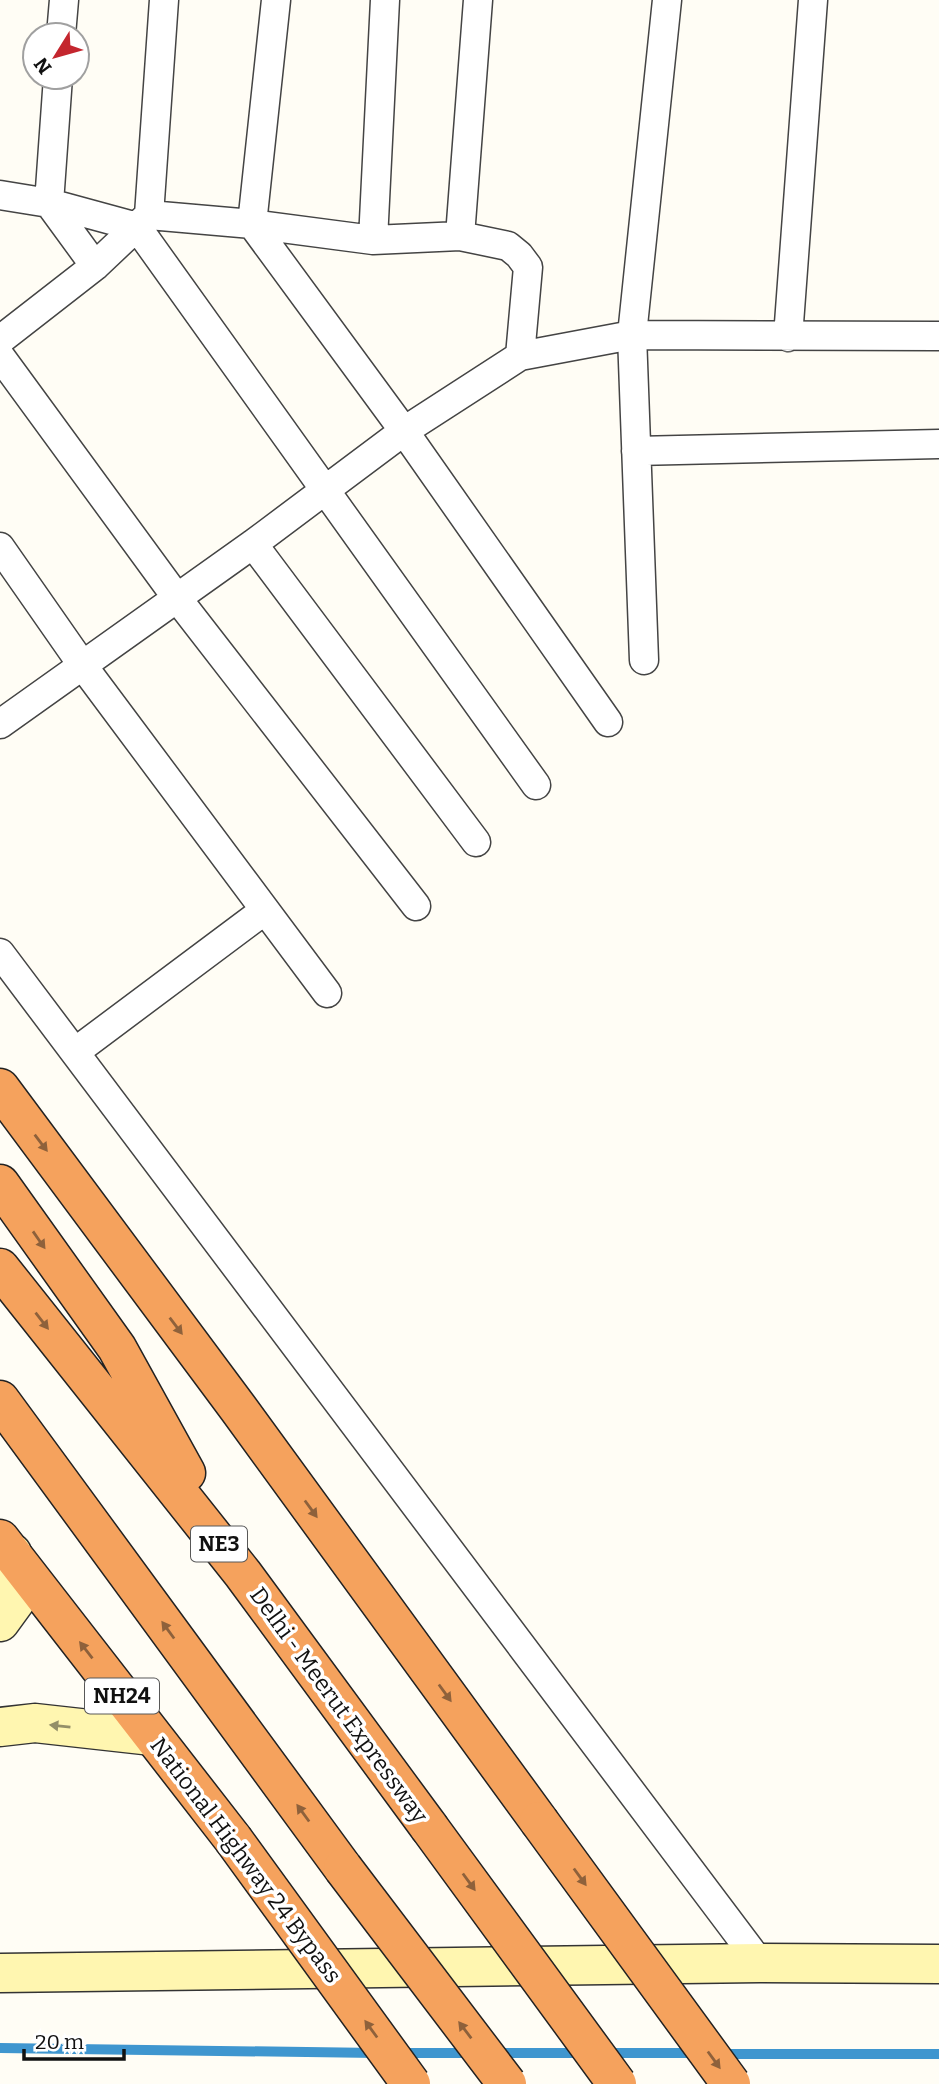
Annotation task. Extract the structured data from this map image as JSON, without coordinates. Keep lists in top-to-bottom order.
{
  "streets": {
    "highway": [
      "NE3",
      "NH24",
      "Delhi - Meerut Expressway",
      "National Highway 24 Bypass"
    ]
  },
  "scale_bar": "20 m",
  "north": "bottom left"
}
